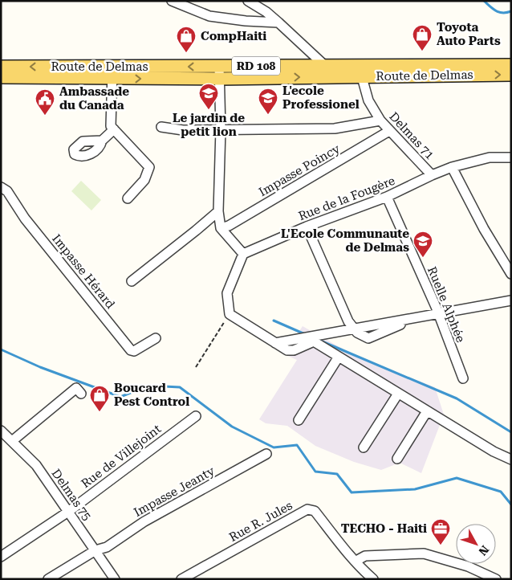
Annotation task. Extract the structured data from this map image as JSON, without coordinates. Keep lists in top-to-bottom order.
{
  "streets": {
    "main road": ["RD 108", "Route de Delmas"],
    "street": [
      "Delmas 71",
      "Impasse Poincy",
      "Rue de la Fougère",
      "Impasse Hérard",
      "Ruelle Alphée",
      "Rue de Villejoint",
      "Impasse Jeanty",
      "Delmas 75",
      "Rue R. Jules"
    ]
  },
  "crossings": [
    ["Route de Delmas", "Delmas 71"],
    ["Delmas 71", "Impasse Poincy"],
    ["Delmas 71", "Rue de la Fougère"],
    ["Rue de la Fougère", "Ruelle Alphée"],
    ["Rue de Villejoint", "Delmas 75"],
    ["Impasse Jeanty", "Delmas 75"]
  ],
  "places": {
    "shop": ["Toyota Auto Parts", "CompHaiti", "Boucard Pest Control"],
    "school or university": ["Le jardin de petit lion", "L'ecole Professionel", "L'Ecole Communaute de Delmas"],
    "public building": ["Ambassade du Canada"],
    "office": ["TECHO - Haiti"]
  },
  "north": "bottom right"
}
